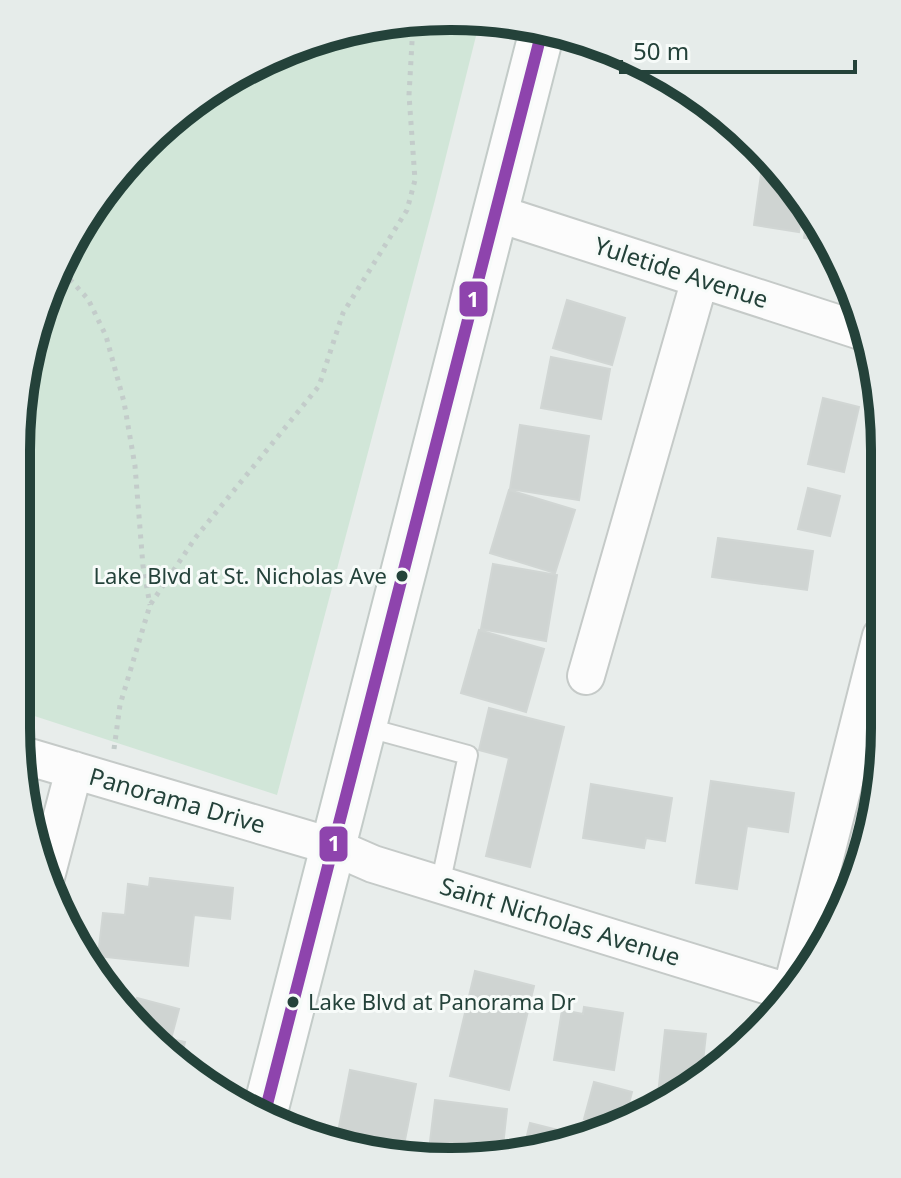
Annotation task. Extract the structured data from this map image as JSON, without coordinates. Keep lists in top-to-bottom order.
{
  "streets": {
    "street": ["Yuletide Avenue", "Panorama Drive", "Saint Nicholas Avenue"]
  },
  "crossings": [
    ["Panorama Drive", "Saint Nicholas Avenue"]
  ],
  "places": ["Lake Blvd at St. Nicholas Ave", "Lake Blvd at Panorama Dr"],
  "lines": ["transit line 1"],
  "scale_bar": "50 m"
}
